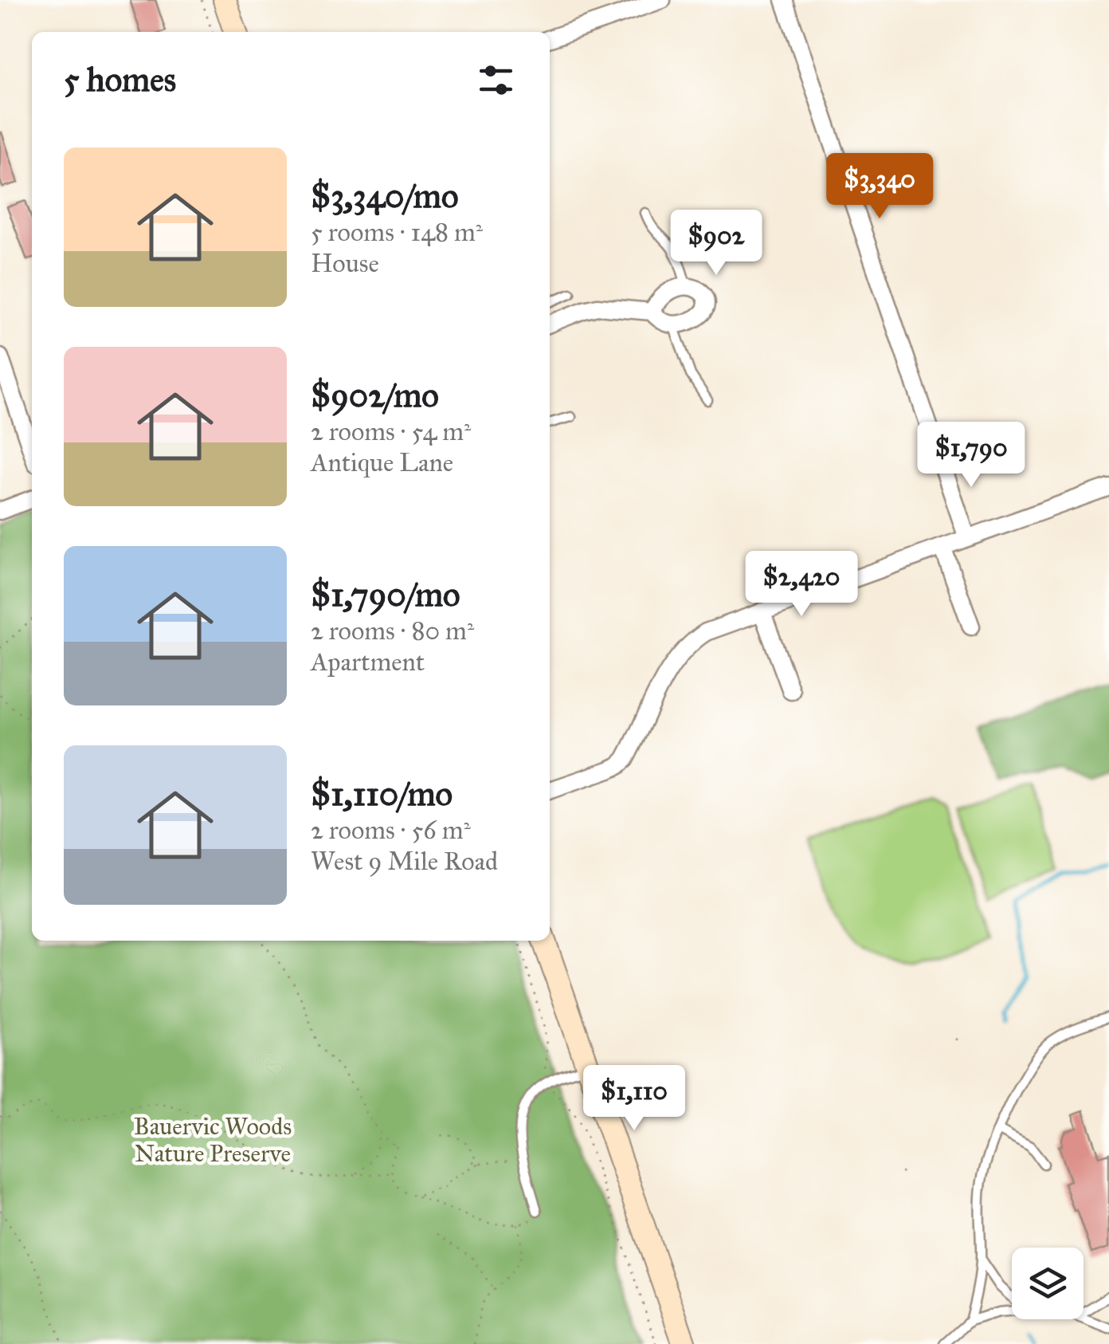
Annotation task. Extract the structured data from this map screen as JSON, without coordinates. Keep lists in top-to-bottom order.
{
  "parks": ["Bauervic Woods Nature Preserve"],
  "page": {
    "heading": "5 homes",
    "list": [
      {
        "name": "$3,340/mo",
        "note": "5 rooms · 148 m² · House"
      },
      {
        "name": "$902/mo",
        "note": "2 rooms · 54 m² · Antique Lane"
      },
      {
        "name": "$1,790/mo",
        "note": "2 rooms · 80 m² · Apartment"
      },
      {
        "name": "$1,110/mo",
        "note": "2 rooms · 56 m² · West 9 Mile Road"
      }
    ],
    "price": [
      "$3,340",
      "$902",
      "$1,790",
      "$2,420",
      "$1,110"
    ]
  }
}
